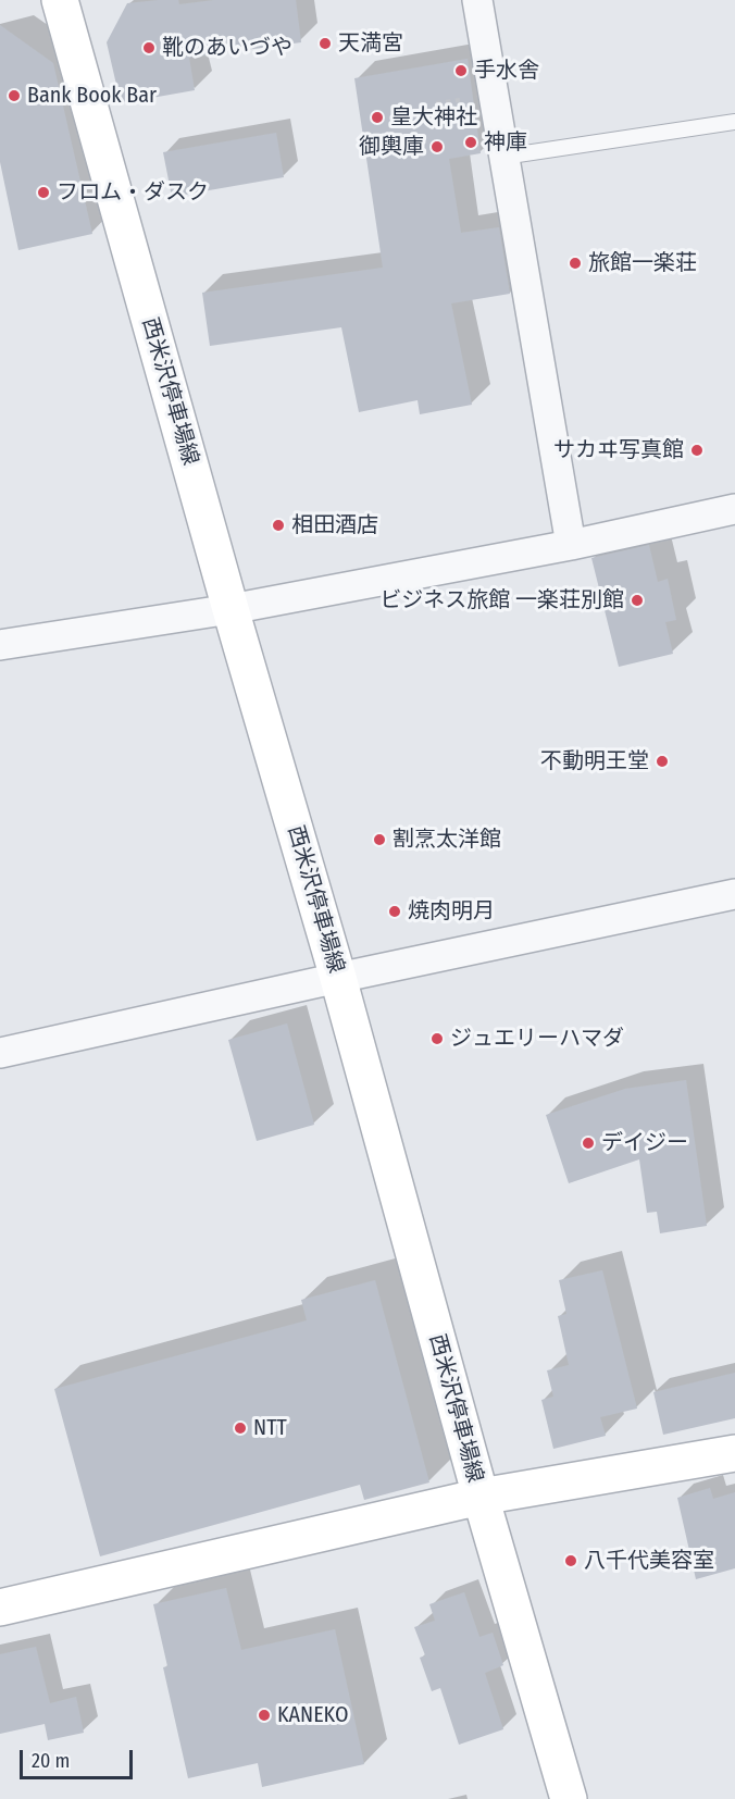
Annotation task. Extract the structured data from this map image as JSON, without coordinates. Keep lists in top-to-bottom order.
{
  "streets": {
    "main road": ["西米沢停車場線"]
  },
  "places": [
    "天満宮",
    "靴のあいづや",
    "手水舎",
    "Bank Book Bar",
    "皇大神社",
    "神庫",
    "御輿庫",
    "フロム・ダスク",
    "旅館一楽荘",
    "サカヰ写真館",
    "相田酒店",
    "ビジネス旅館 一楽荘別館",
    "不動明王堂",
    "割烹太洋館",
    "焼肉明月",
    "ジュエリーハマダ",
    "デイジー",
    "NTT",
    "八千代美容室",
    "KANEKO"
  ],
  "scale_bar": "20 m"
}
